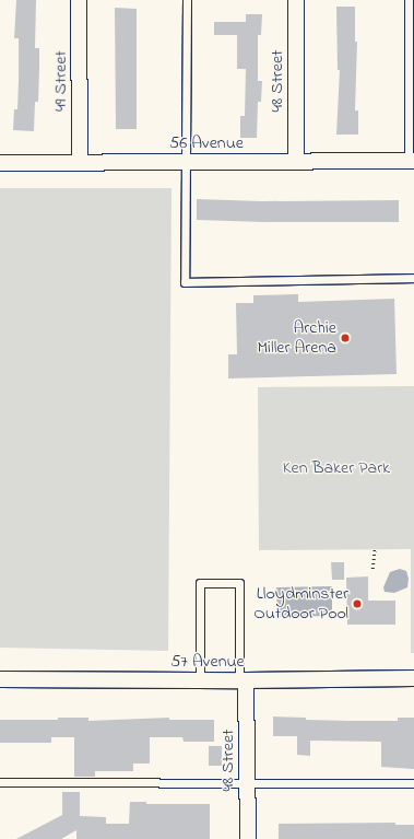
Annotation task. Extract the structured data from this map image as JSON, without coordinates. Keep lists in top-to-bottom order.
{
  "streets": {
    "street": [
      "49 Street",
      "48 Street",
      "56 Avenue",
      "57 Avenue"
    ]
  },
  "crossings": [
    ["49 Street", "56 Avenue"],
    ["48 Street", "56 Avenue"],
    ["48 Street", "57 Avenue"]
  ],
  "parks": ["Ken Baker Park"],
  "places": ["Archie Miller Arena", "Lloydminster Outdoor Pool"]
}
